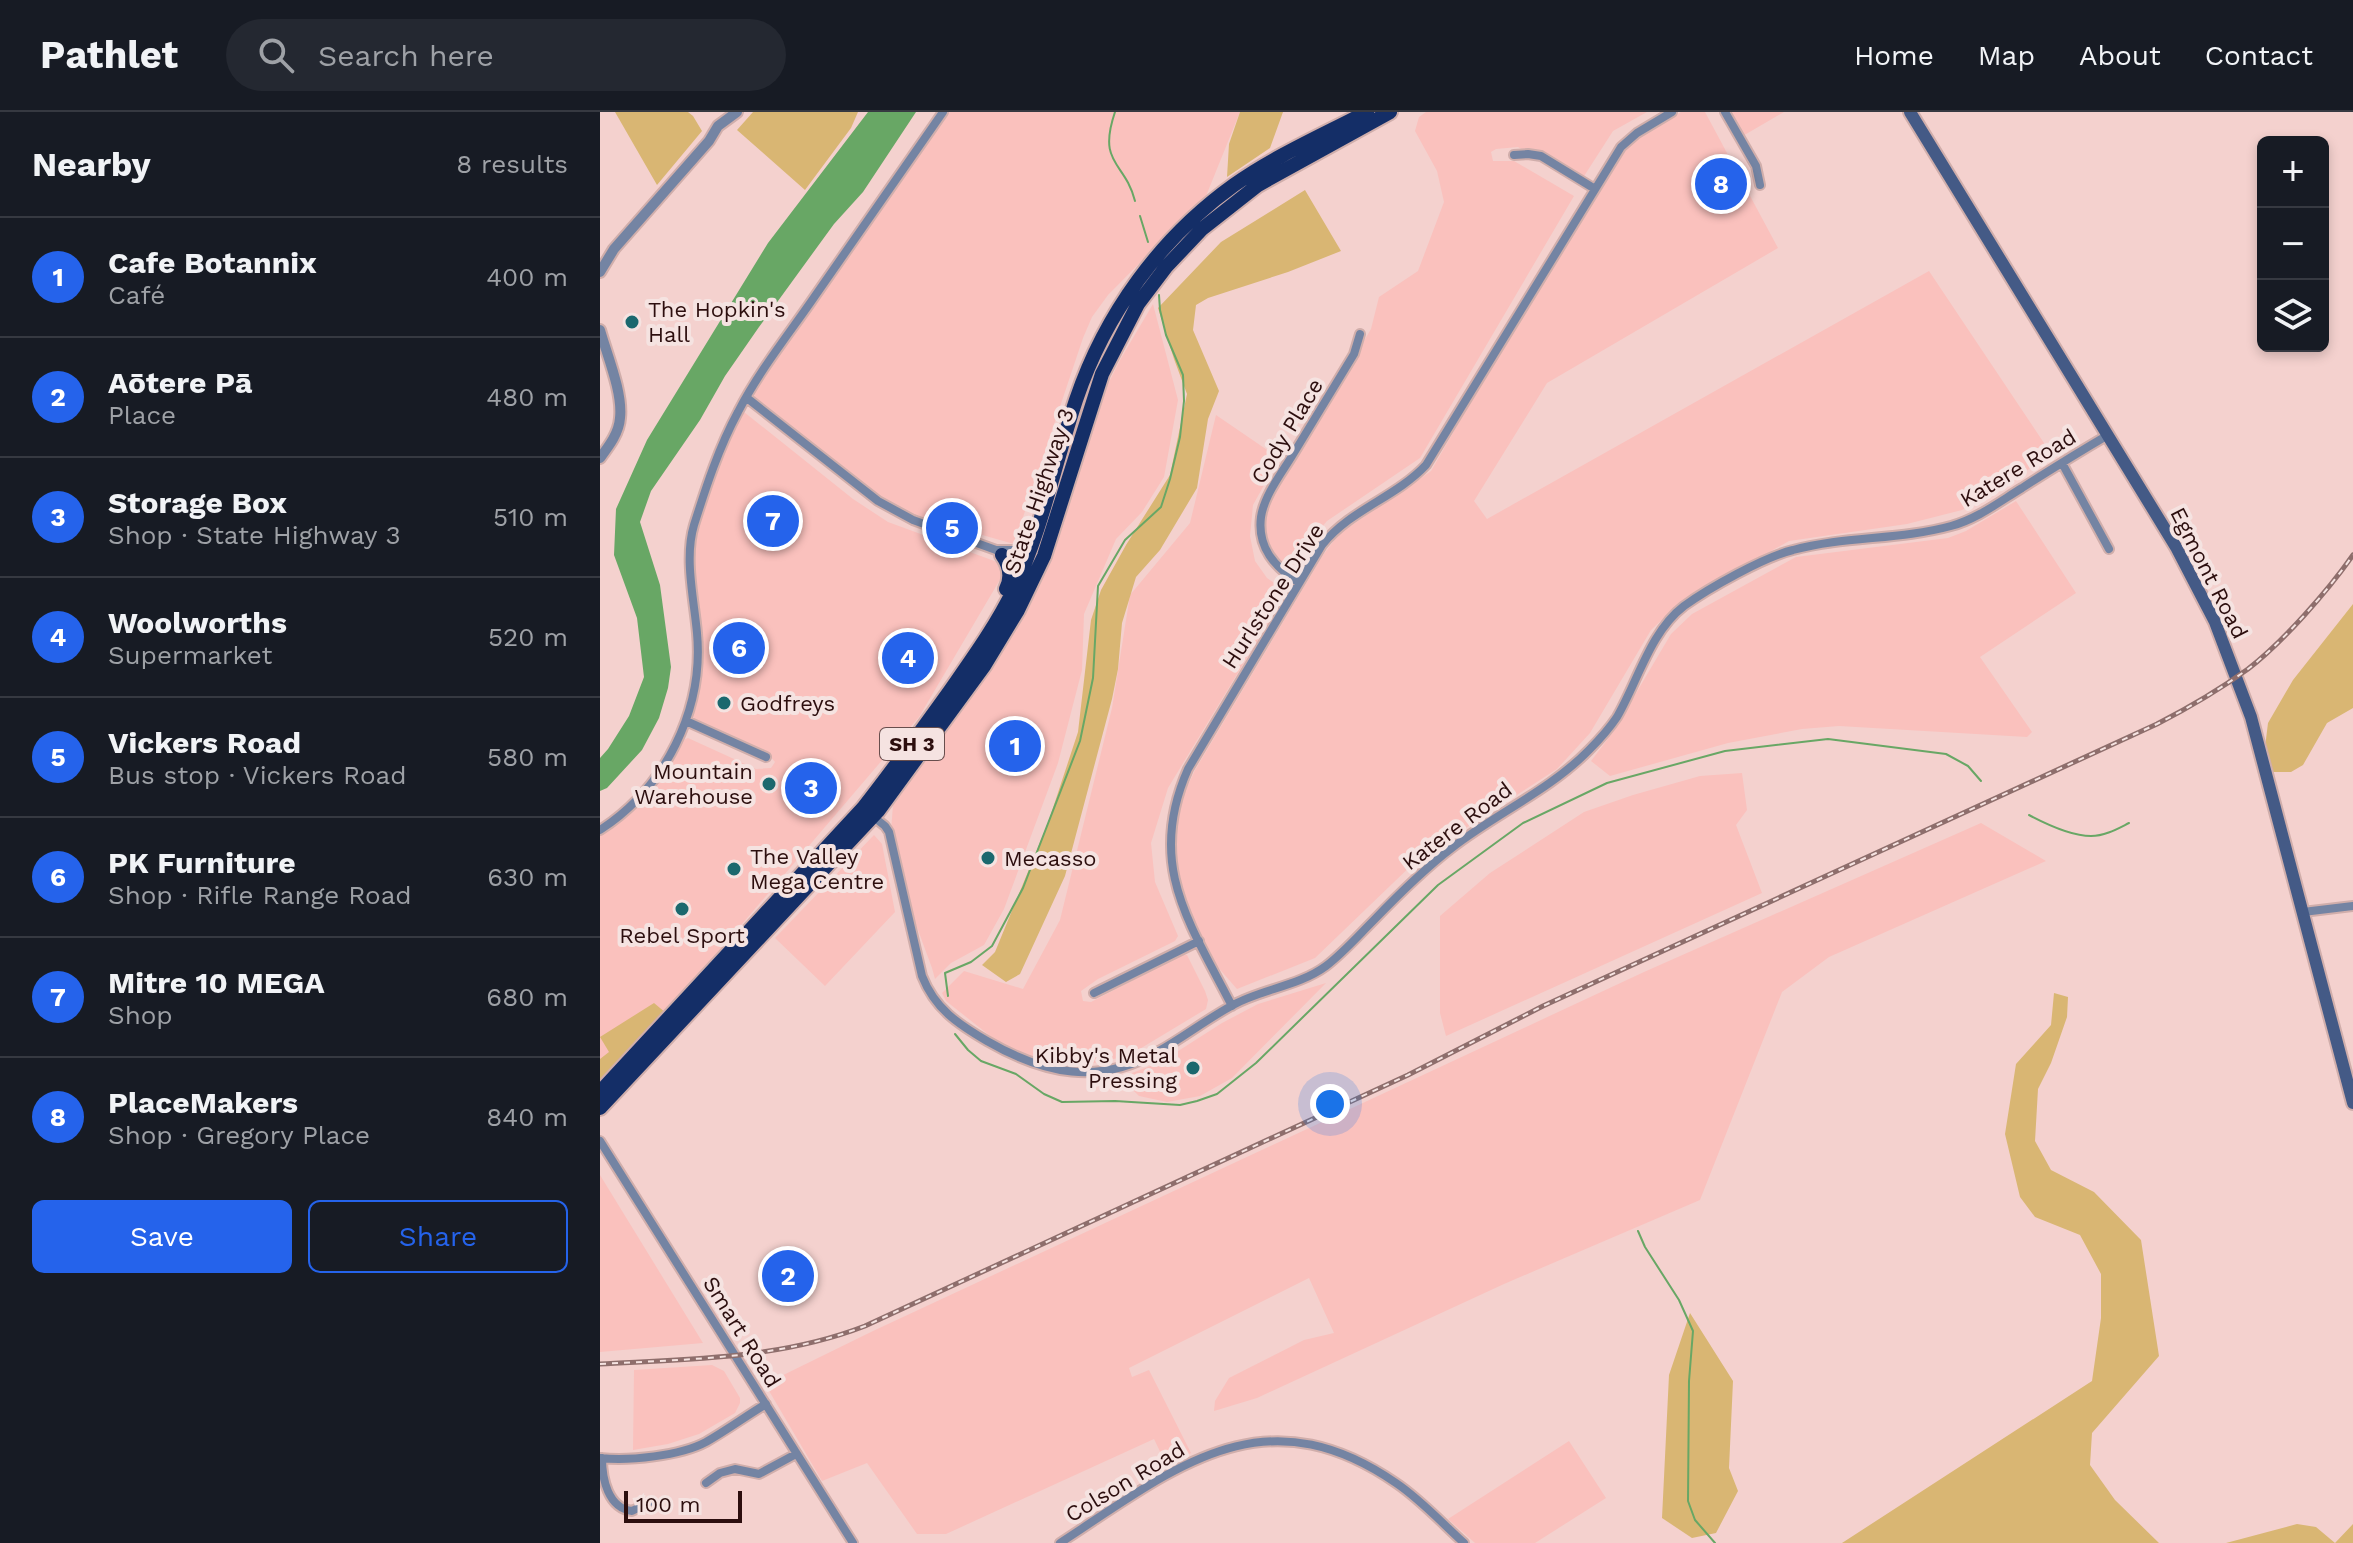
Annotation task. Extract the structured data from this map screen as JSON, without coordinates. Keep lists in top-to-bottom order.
{
  "streets": {
    "highway": ["State Highway 3", "SH 3"],
    "main road": ["Egmont Road"],
    "street": [
      "Cody Place",
      "Katere Road",
      "Hurlstone Drive",
      "Smart Road",
      "Colson Road"
    ]
  },
  "crossings": [
    ["Cody Place", "Hurlstone Drive"],
    ["Katere Road", "State Highway 3"],
    ["Katere Road", "Egmont Road"],
    ["Katere Road", "Hurlstone Drive"]
  ],
  "places": [
    "The Hopkin's Hall",
    "Godfreys",
    "Mountain Warehouse",
    "Mecasso",
    "The Valley Mega Centre",
    "Rebel Sport",
    "Kibby's Metal Pressing"
  ],
  "scale_bar": "100 m",
  "page": {
    "header": "Pathlet",
    "search": "Search here",
    "nav": [
      "Home",
      "Map",
      "About",
      "Contact"
    ],
    "heading": ["Nearby", "8 results"],
    "map_buttons": ["+", "−"],
    "pins": [
      "8",
      "7",
      "5",
      "6",
      "4",
      "1",
      "3",
      "2"
    ],
    "list": [
      {
        "mark": "1",
        "name": "Cafe Botannix",
        "note": "Café",
        "value": "400 m"
      },
      {
        "mark": "2",
        "name": "Aōtere Pā",
        "note": "Place",
        "value": "480 m"
      },
      {
        "mark": "3",
        "name": "Storage Box",
        "note": "Shop · State Highway 3",
        "value": "510 m"
      },
      {
        "mark": "4",
        "name": "Woolworths",
        "note": "Supermarket",
        "value": "520 m"
      },
      {
        "mark": "5",
        "name": "Vickers Road",
        "note": "Bus stop · Vickers Road",
        "value": "580 m"
      },
      {
        "mark": "6",
        "name": "PK Furniture",
        "note": "Shop · Rifle Range Road",
        "value": "630 m"
      },
      {
        "mark": "7",
        "name": "Mitre 10 MEGA",
        "note": "Shop",
        "value": "680 m"
      },
      {
        "mark": "8",
        "name": "PlaceMakers",
        "note": "Shop · Gregory Place",
        "value": "840 m"
      }
    ],
    "buttons": ["Save", "Share"],
    "scale": "100 m"
  }
}
